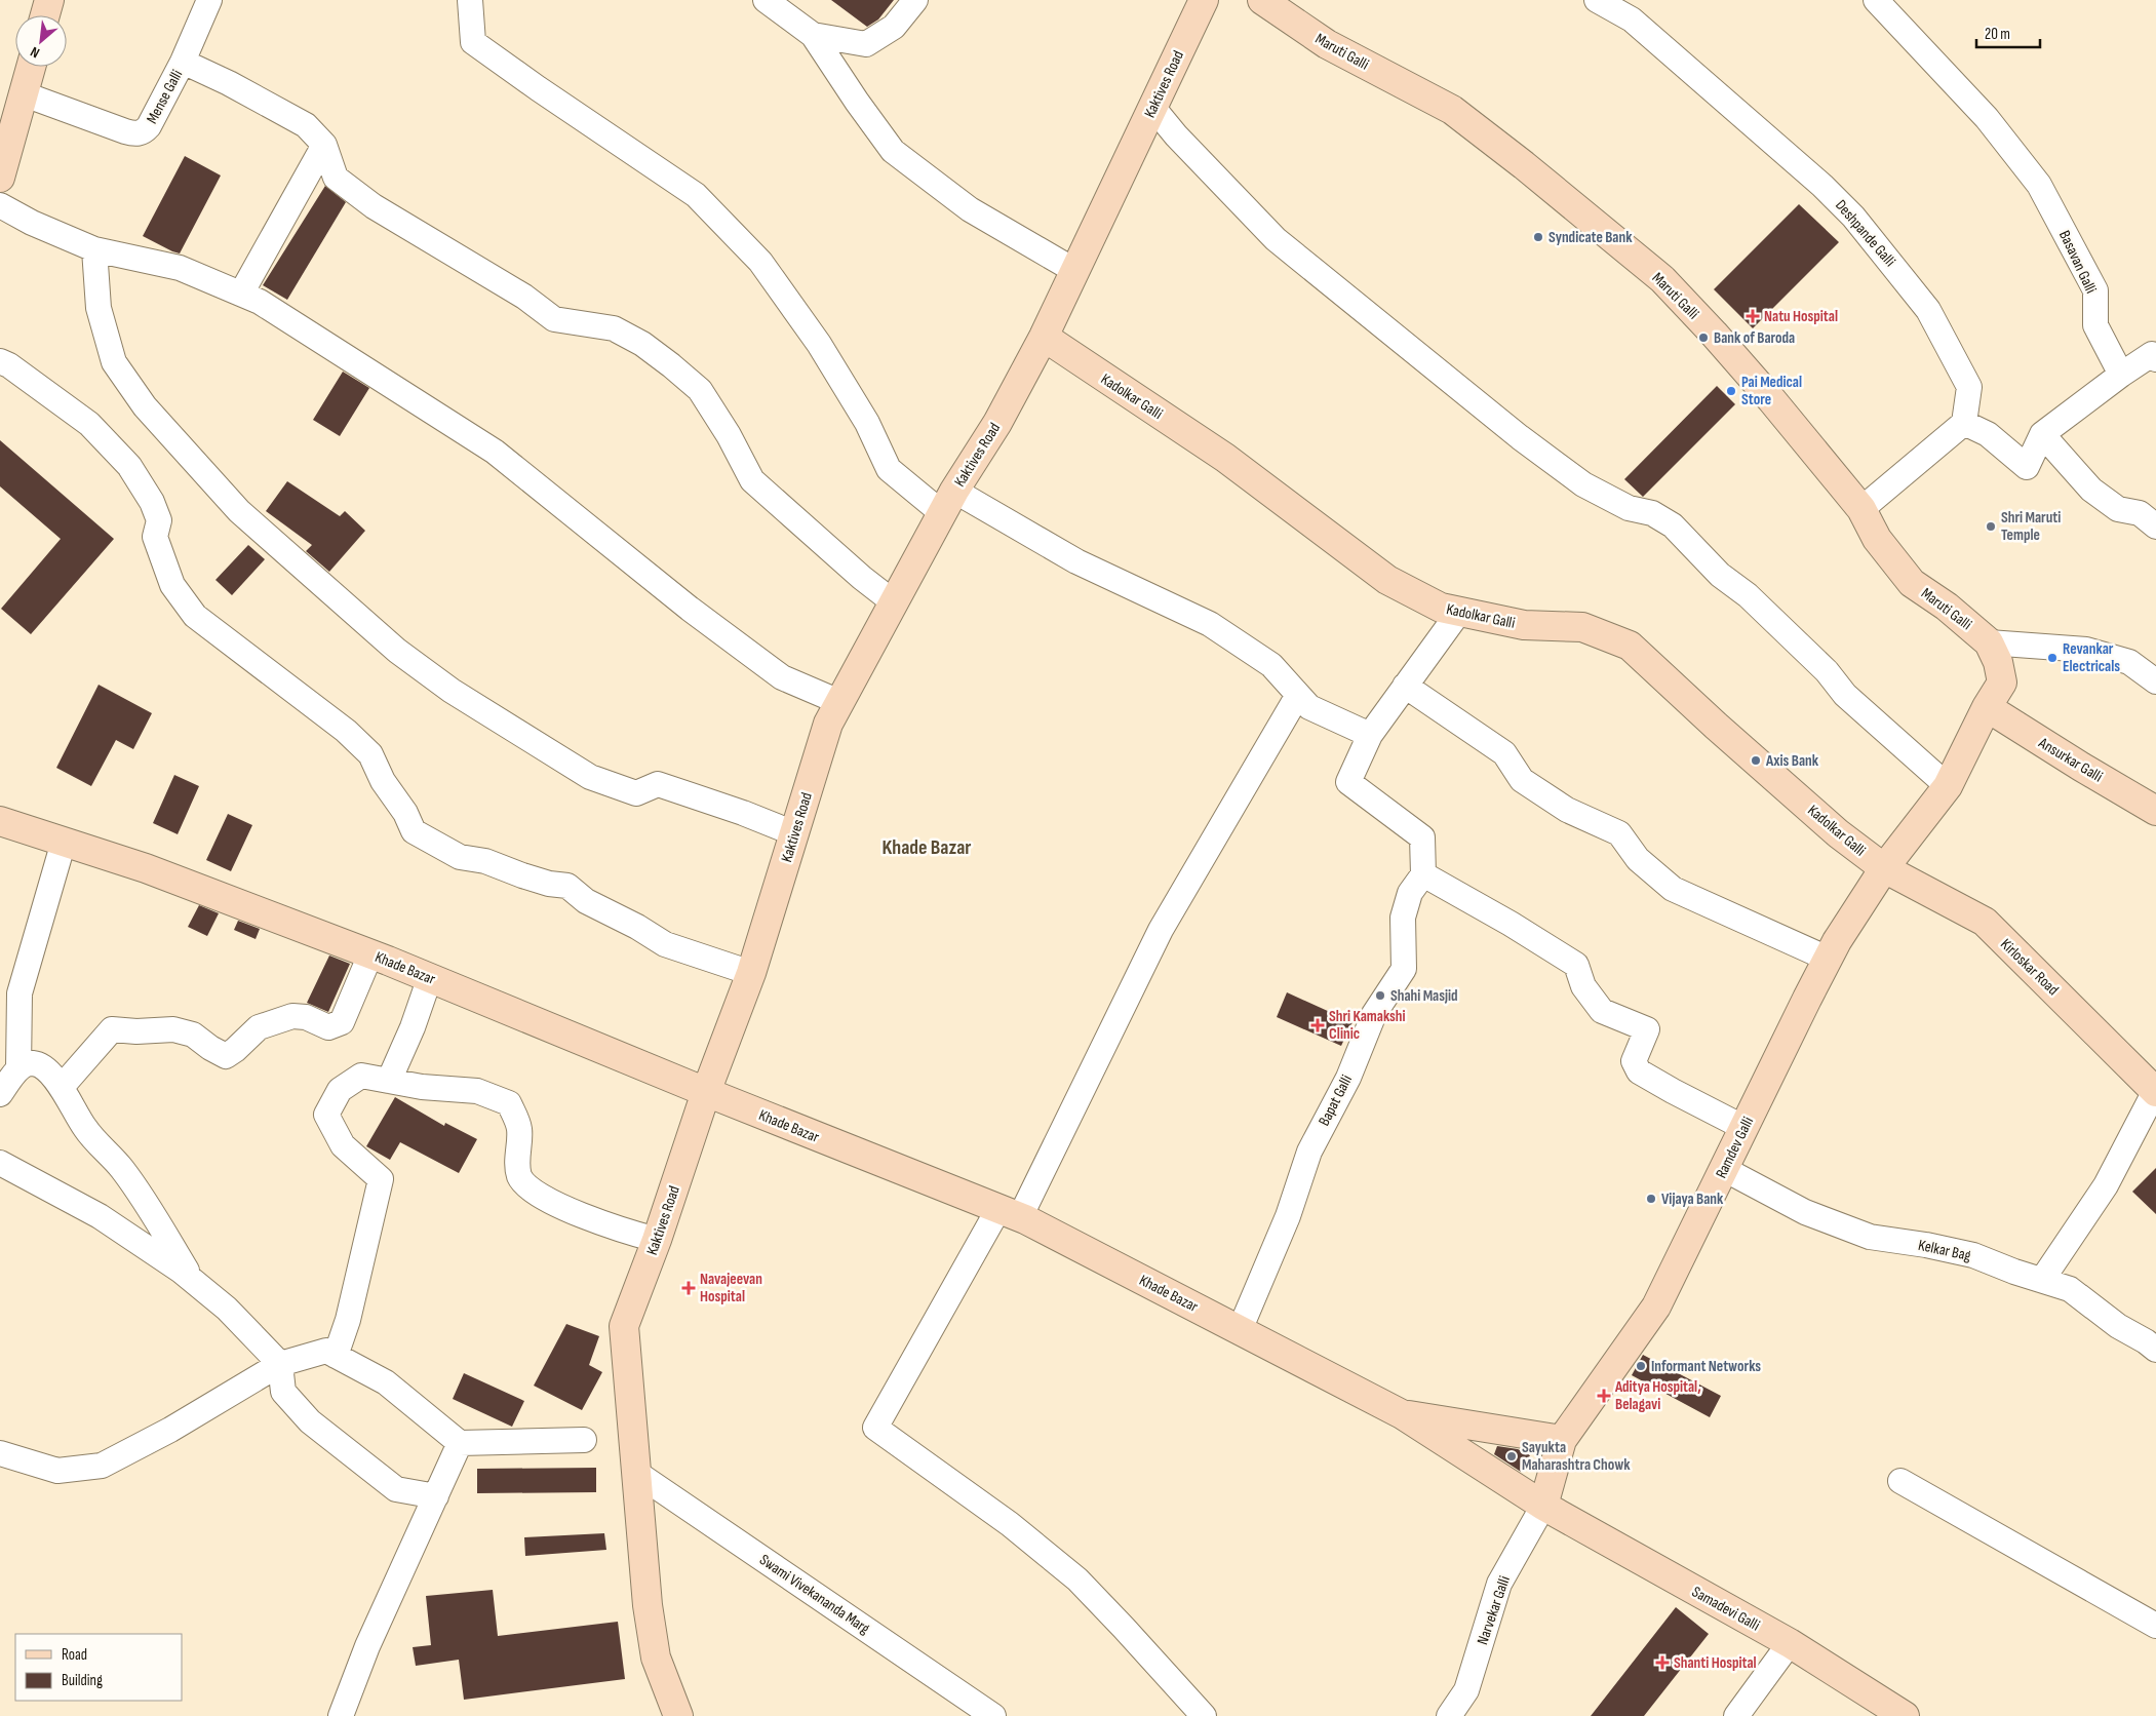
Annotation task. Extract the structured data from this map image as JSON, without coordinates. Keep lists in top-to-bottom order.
{
  "streets": {
    "main road": [
      "Maruti Galli",
      "Kaktives Road",
      "Kadolkar Galli",
      "Ansurkar Galli",
      "Kirloskar Road",
      "Khade Bazar",
      "Ramdev Galli",
      "Samadevi Galli"
    ],
    "street": [
      "Mense Galli",
      "Deshpande Galli",
      "Basavan Galli",
      "Bapat Galli",
      "Kelkar Bag",
      "Swami Vivekananda Marg",
      "Narvekar Galli"
    ]
  },
  "crossings": [
    ["Maruti Galli", "Ansurkar Galli"],
    ["Maruti Galli", "Ramdev Galli"],
    ["Kaktives Road", "Kadolkar Galli"],
    ["Kaktives Road", "Khade Bazar"],
    ["Kaktives Road", "Swami Vivekananda Marg"],
    ["Kadolkar Galli", "Kirloskar Road"],
    ["Kadolkar Galli", "Ramdev Galli"],
    ["Kirloskar Road", "Ramdev Galli"],
    ["Khade Bazar", "Bapat Galli"],
    ["Khade Bazar", "Ramdev Galli"],
    ["Khade Bazar", "Samadevi Galli"],
    ["Khade Bazar", "Narvekar Galli"],
    ["Ramdev Galli", "Kelkar Bag"],
    ["Ramdev Galli", "Samadevi Galli"],
    ["Ramdev Galli", "Narvekar Galli"],
    ["Samadevi Galli", "Narvekar Galli"]
  ],
  "districts": ["Khade Bazar"],
  "places": {
    "other": [
      "Syndicate Bank",
      "Bank of Baroda",
      "Pai Medical Store",
      "Shri Maruti Temple",
      "Revankar Electricals",
      "Axis Bank",
      "Shahi Masjid",
      "Vijaya Bank",
      "Informant Networks",
      "Sayukta Maharashtra Chowk"
    ],
    "health": [
      "Natu Hospital",
      "Shri Kamakshi Clinic",
      "Navajeevan Hospital",
      "Aditya Hospital, Belagavi",
      "Shanti Hospital"
    ]
  },
  "legend": ["Road", "Building"],
  "scale_bar": "20 m",
  "north": "bottom left"
}
